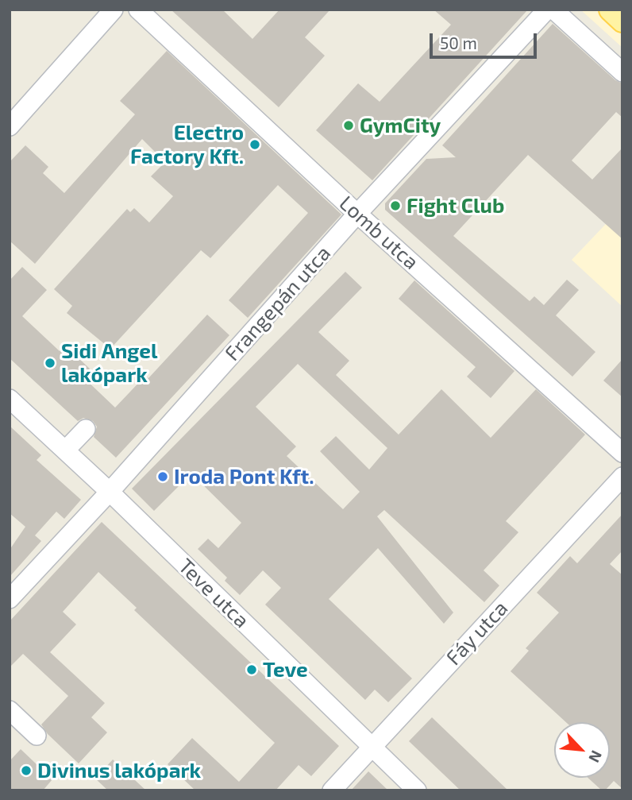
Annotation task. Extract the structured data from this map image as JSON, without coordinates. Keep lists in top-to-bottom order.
{
  "streets": {
    "street": [
      "Lomb utca",
      "Frangepán utca",
      "Teve utca",
      "Fáy utca"
    ]
  },
  "crossings": [
    ["Lomb utca", "Frangepán utca"],
    ["Frangepán utca", "Teve utca"],
    ["Teve utca", "Fáy utca"]
  ],
  "places": [
    "GymCity",
    "Electro Factory Kft.",
    "Fight Club",
    "Sidi Angel lakópark",
    "Iroda Pont Kft.",
    "Teve",
    "Divinus lakópark"
  ],
  "scale_bar": "50 m",
  "north": "bottom right"
}
